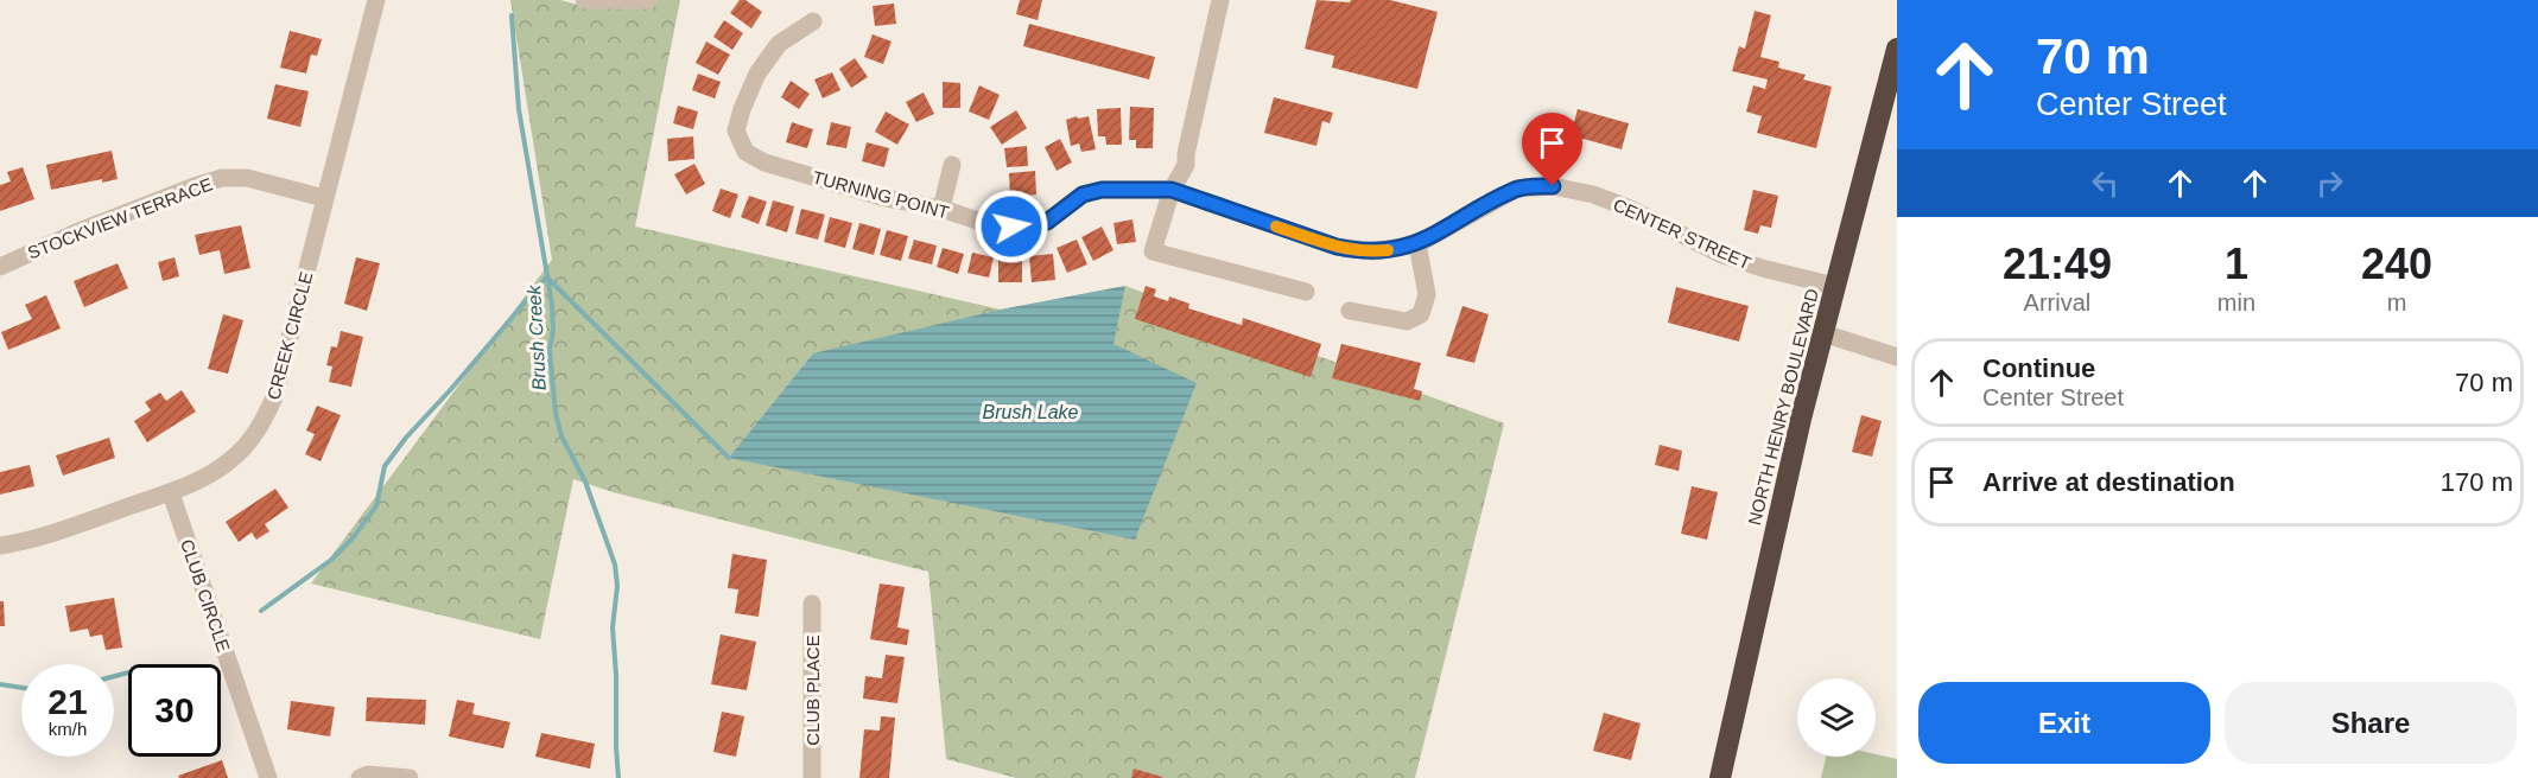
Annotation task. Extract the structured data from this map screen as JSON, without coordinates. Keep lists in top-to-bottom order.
{
  "streets": {
    "highway": ["NORTH HENRY BOULEVARD"],
    "street": [
      "TURNING POINT",
      "STOCKVIEW TERRACE",
      "CENTER STREET",
      "CREEK CIRCLE",
      "CLUB CIRCLE",
      "CLUB PLACE"
    ]
  },
  "crossings": [
    ["TURNING POINT", "CENTER STREET"],
    ["STOCKVIEW TERRACE", "CREEK CIRCLE"],
    ["CENTER STREET", "NORTH HENRY BOULEVARD"],
    ["CREEK CIRCLE", "CLUB CIRCLE"]
  ],
  "water": ["Brush Creek", "Brush Lake"],
  "page": {
    "turn": ["70 m", "Center Street"],
    "eta": [
      "21:49",
      "Arrival",
      "1",
      "min",
      "240",
      "m"
    ],
    "list": [
      {
        "name": "Continue",
        "note": "Center Street",
        "value": "70 m"
      },
      {
        "name": "Arrive at destination",
        "value": "170 m"
      }
    ],
    "speed": "21 km/h",
    "limit": "30",
    "buttons": ["Exit", "Share"]
  }
}
